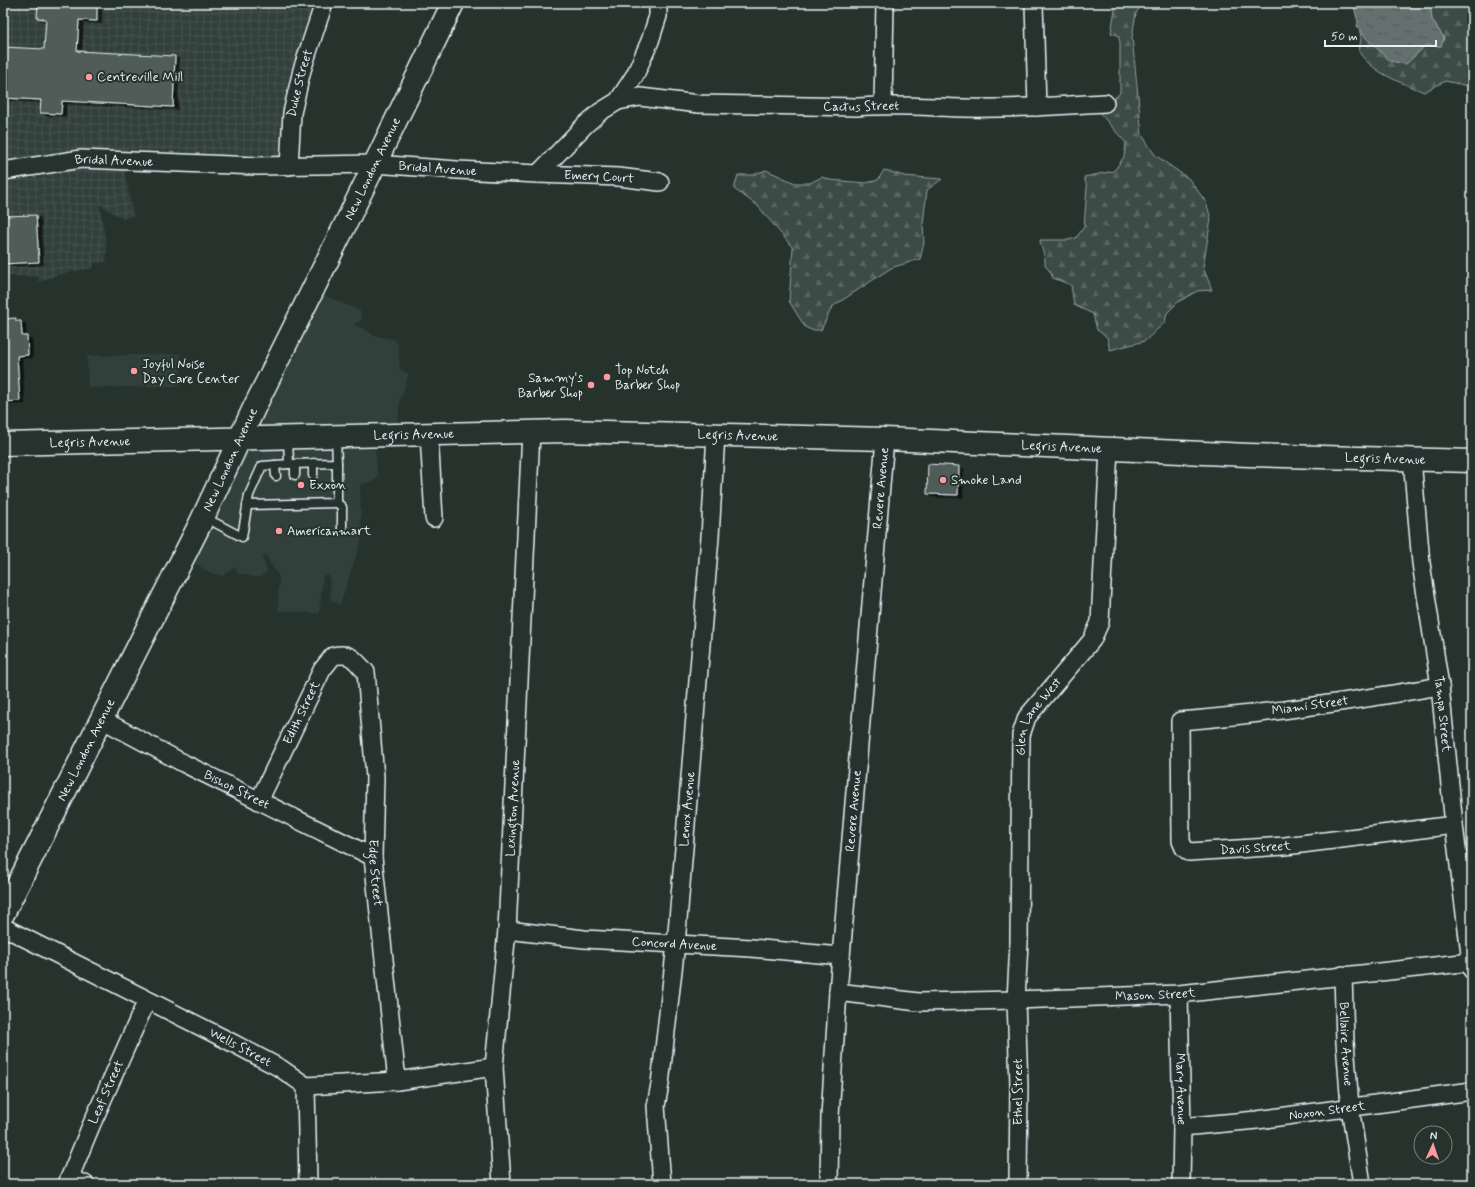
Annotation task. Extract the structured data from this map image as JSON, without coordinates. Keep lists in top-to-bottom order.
{
  "streets": {
    "main road": ["New London Avenue", "Legris Avenue"],
    "street": [
      "Duke Street",
      "Cactus Street",
      "Bridal Avenue",
      "Emery Court",
      "Revere Avenue",
      "Miami Street",
      "Edith Street",
      "Tampa Street",
      "Glen Lane West",
      "Bishop Street",
      "Lexington Avenue",
      "Lenox Avenue",
      "Davis Street",
      "Edge Street",
      "Concord Avenue",
      "Mason Street",
      "Bellaire Avenue",
      "Wells Street",
      "Mary Avenue",
      "Leaf Street",
      "Ethel Street",
      "Noxon Street"
    ]
  },
  "crossings": [
    ["Duke Street", "Bridal Avenue"],
    ["Bridal Avenue", "New London Avenue"],
    ["Bridal Avenue", "Emery Court"],
    ["New London Avenue", "Legris Avenue"],
    ["New London Avenue", "Bishop Street"],
    ["Legris Avenue", "Revere Avenue"],
    ["Legris Avenue", "Tampa Street"],
    ["Legris Avenue", "Glen Lane West"],
    ["Legris Avenue", "Lexington Avenue"],
    ["Legris Avenue", "Lenox Avenue"],
    ["Revere Avenue", "Concord Avenue"],
    ["Revere Avenue", "Mason Street"],
    ["Miami Street", "Tampa Street"],
    ["Miami Street", "Davis Street"],
    ["Edith Street", "Bishop Street"],
    ["Edith Street", "Edge Street"],
    ["Tampa Street", "Davis Street"],
    ["Tampa Street", "Mason Street"],
    ["Glen Lane West", "Mason Street"],
    ["Glen Lane West", "Ethel Street"],
    ["Bishop Street", "Edge Street"],
    ["Lexington Avenue", "Concord Avenue"],
    ["Lenox Avenue", "Concord Avenue"],
    ["Mason Street", "Bellaire Avenue"],
    ["Mason Street", "Mary Avenue"],
    ["Mason Street", "Ethel Street"],
    ["Bellaire Avenue", "Noxon Street"],
    ["Wells Street", "Leaf Street"],
    ["Mary Avenue", "Noxon Street"]
  ],
  "places": [
    "Centreville Mill",
    "Joyful Noise Day Care Center",
    "Top Notch Barber Shop",
    "Sammy's Barber Shop",
    "Smoke Land",
    "Exxon",
    "Americanmart"
  ],
  "scale_bar": "50 m",
  "north": "top"
}
